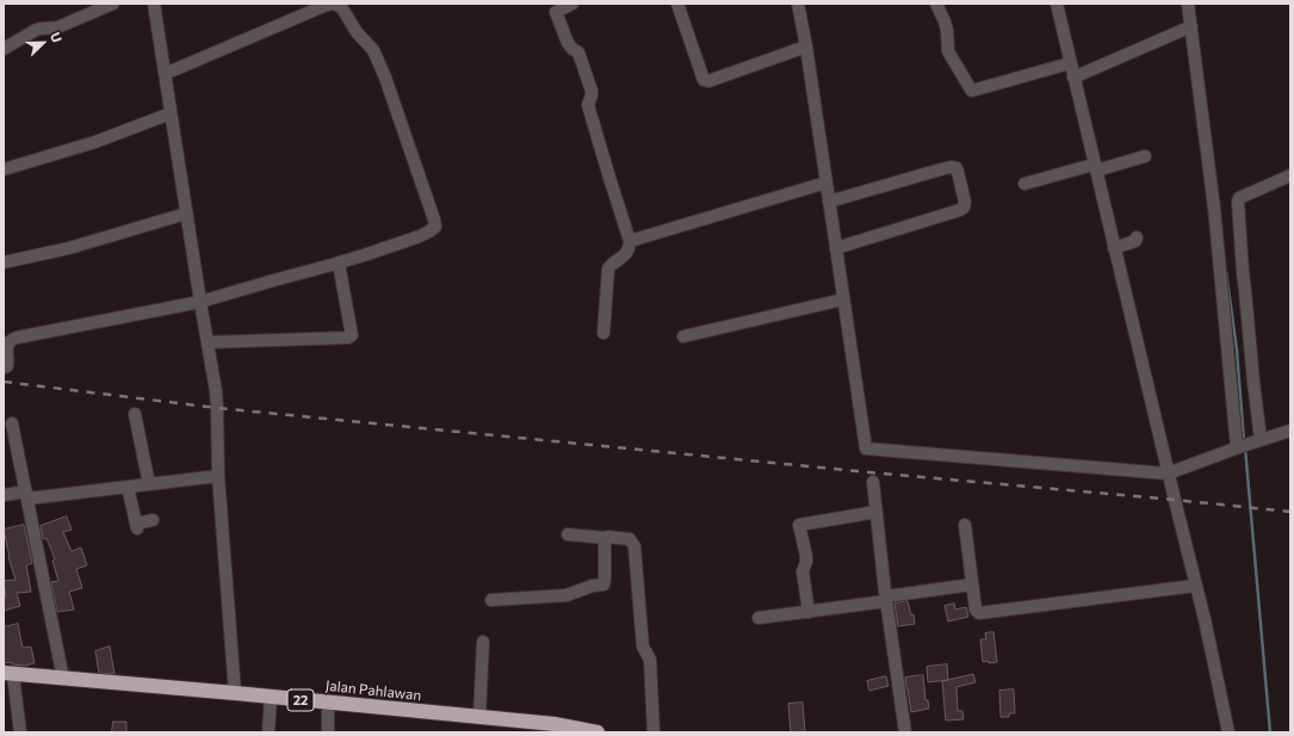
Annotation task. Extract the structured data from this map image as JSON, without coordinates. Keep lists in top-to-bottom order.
{
  "streets": {
    "highway": ["Jalan Pahlawan", "22"]
  },
  "north": "top right"
}
